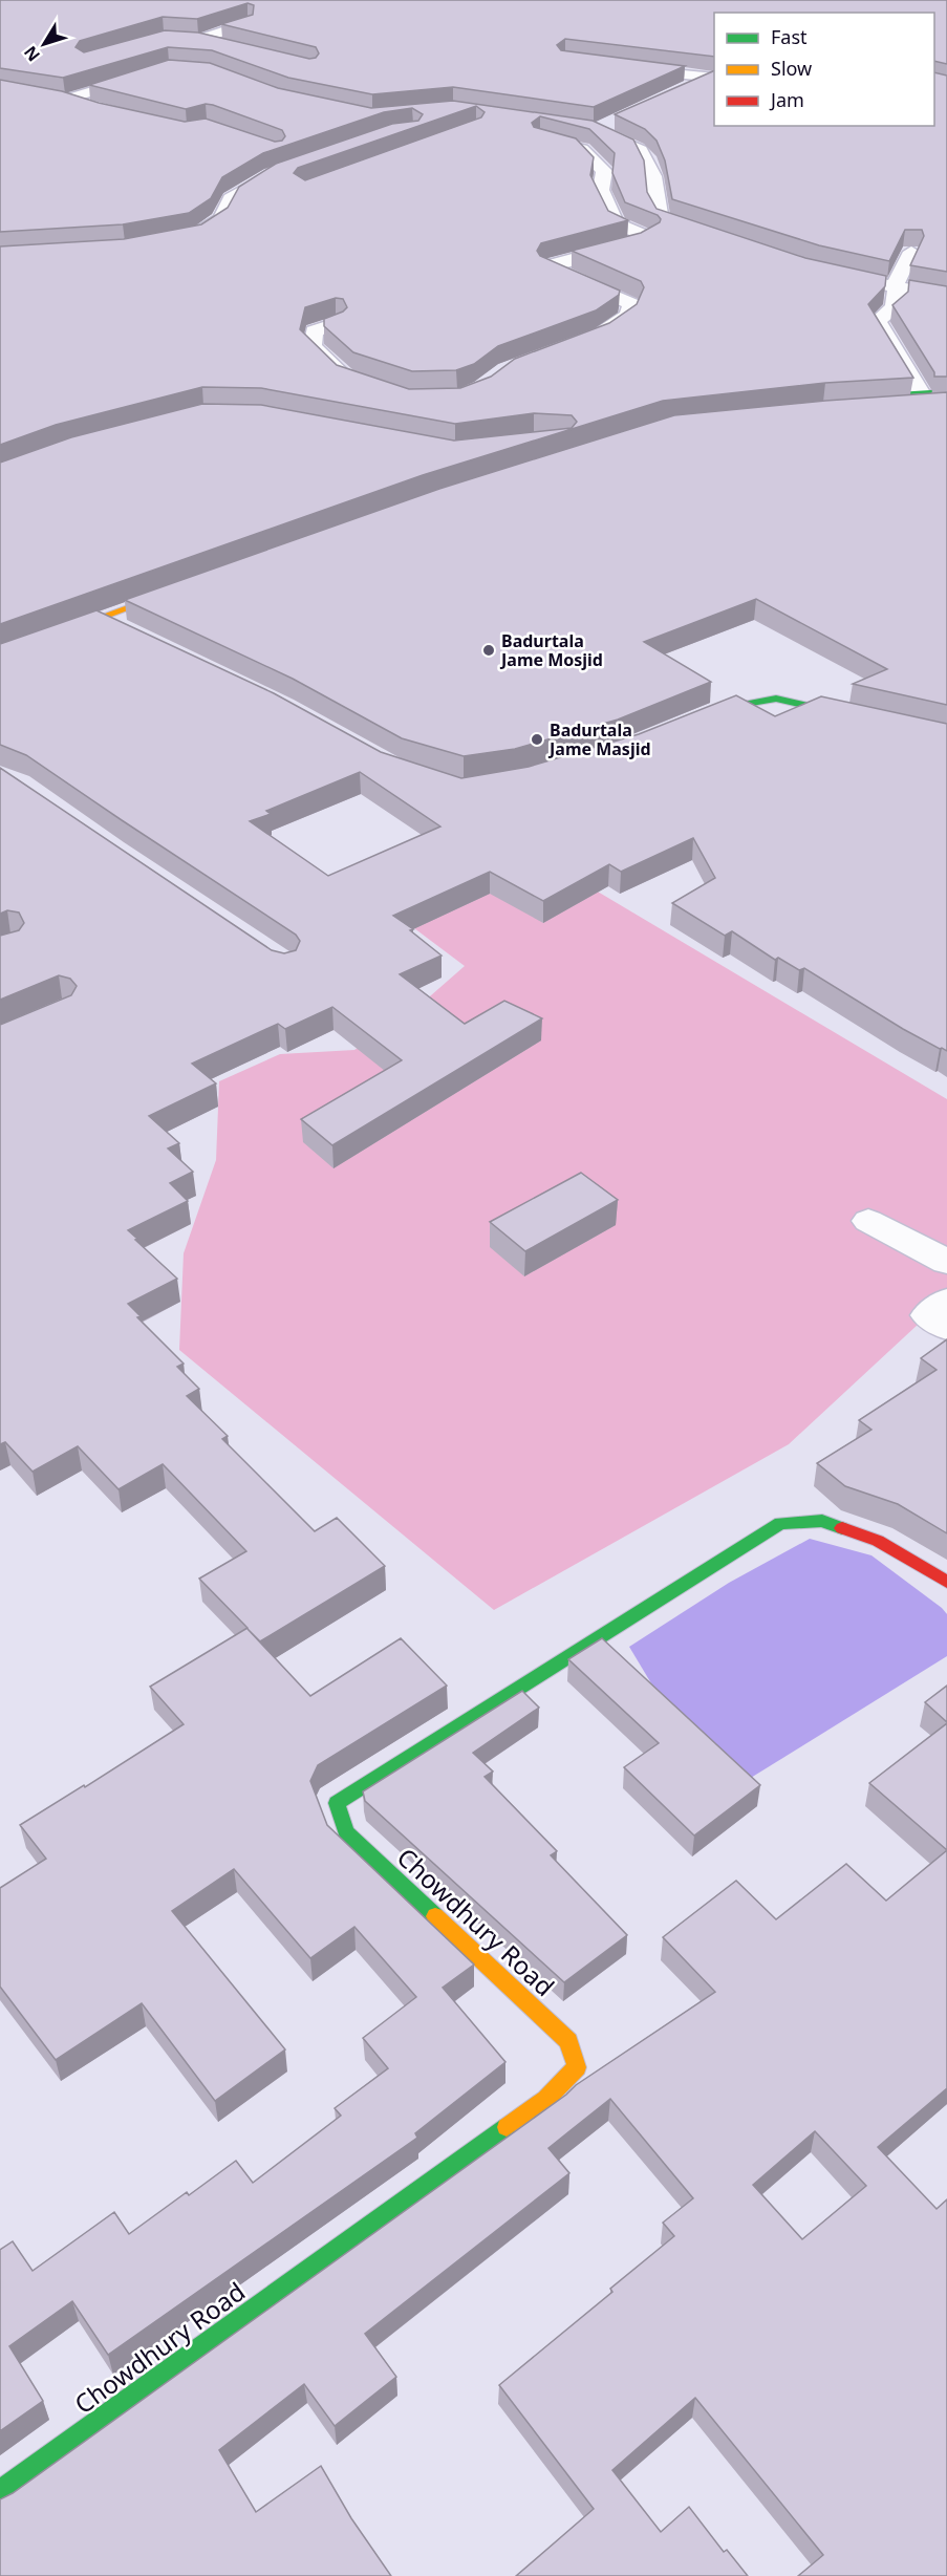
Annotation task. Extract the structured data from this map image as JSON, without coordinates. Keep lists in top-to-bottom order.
{
  "streets": {
    "street": ["Chowdhury Road"]
  },
  "places": ["Badurtala Jame Mosjid", "Badurtala Jame Masjid"],
  "legend": ["Fast", "Slow", "Jam"],
  "north": "bottom left"
}
